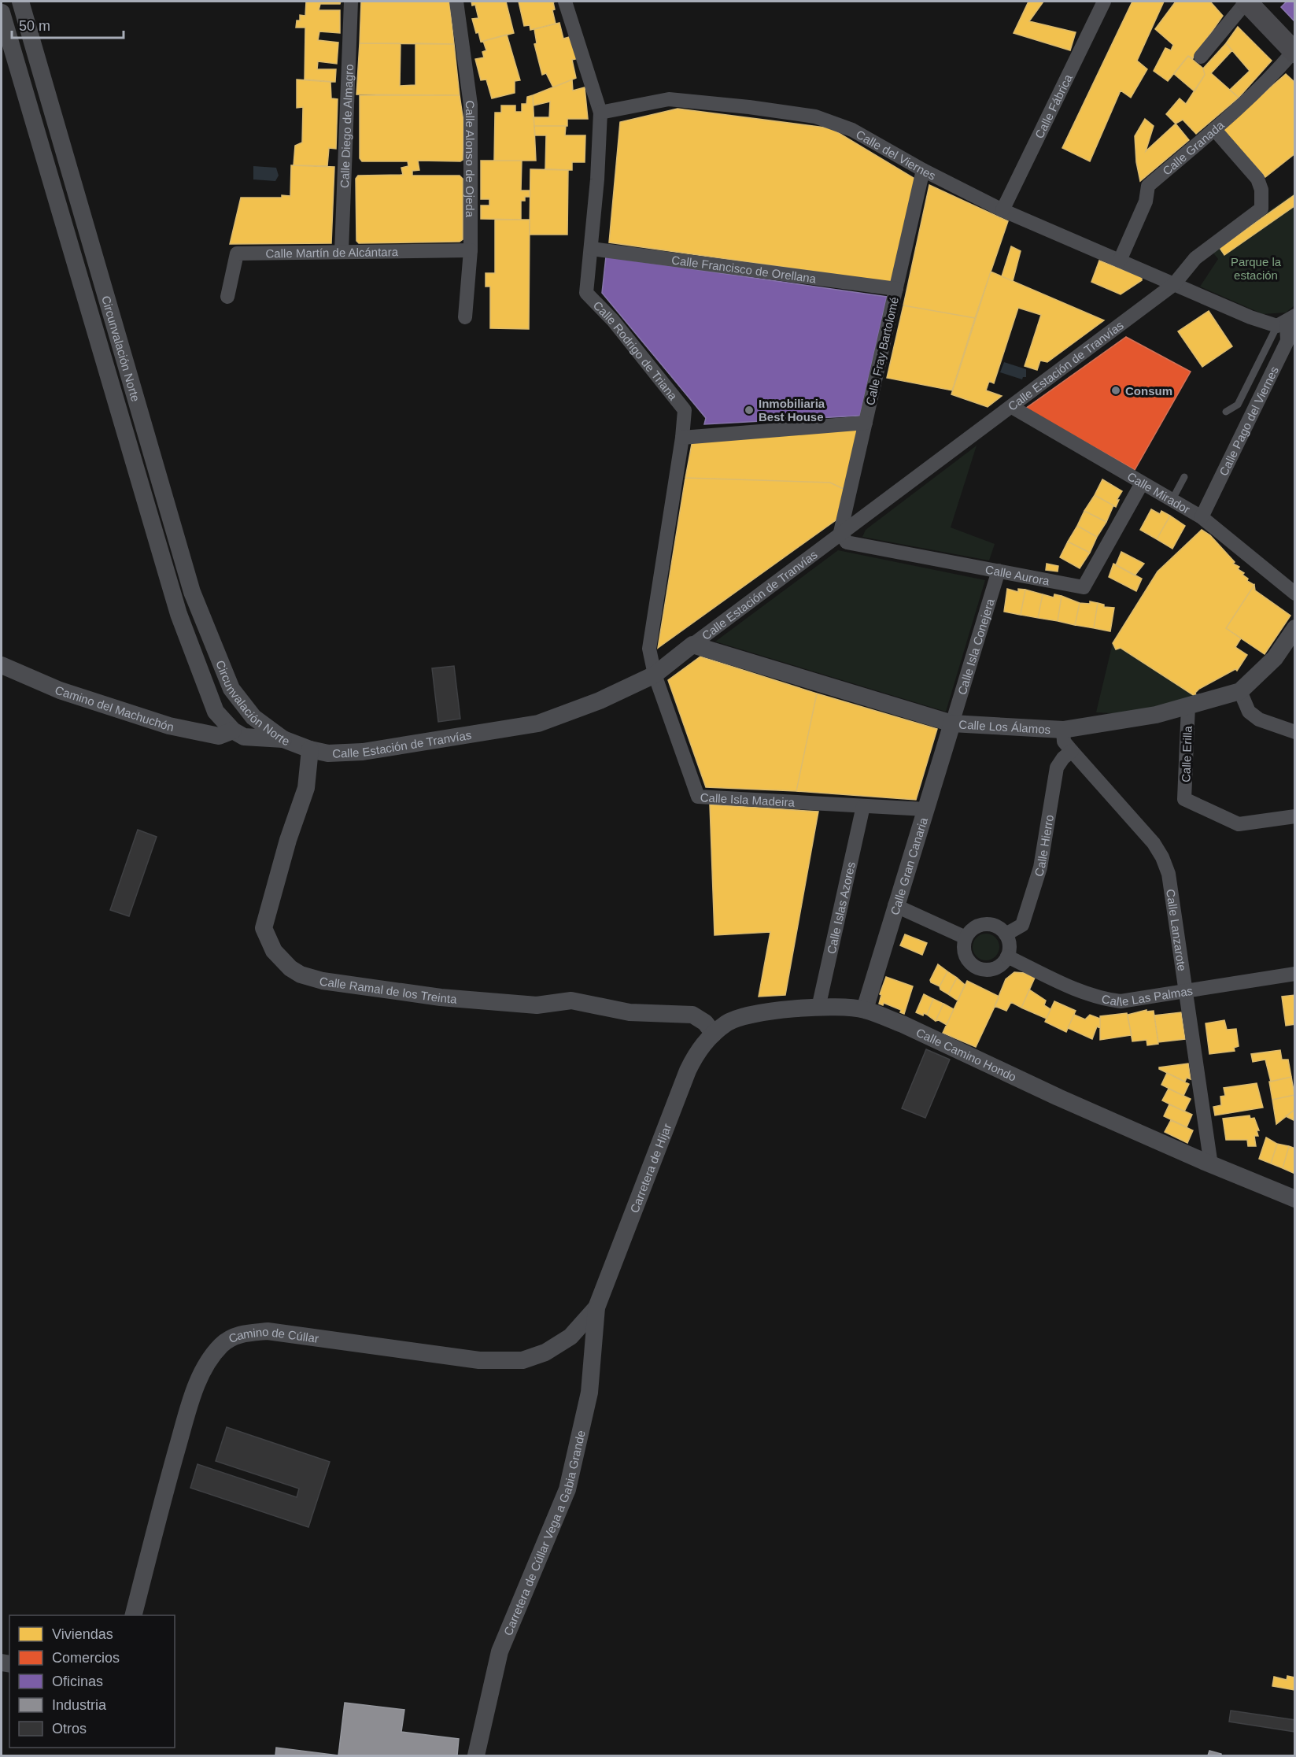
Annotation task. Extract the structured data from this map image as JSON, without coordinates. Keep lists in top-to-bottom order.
{
  "streets": {
    "street": [
      "Calle Fábrica",
      "Calle Diego de Almagro",
      "Calle Granada",
      "Calle del Viernes",
      "Calle Alonso de Ojeda",
      "Calle Martín de Alcántara",
      "Calle Francisco de Orellana",
      "Circunvalación Norte",
      "Calle Rodrigo de Triana",
      "Calle Fray Bartolomé",
      "Calle Estación de Tranvías",
      "Calle Pago del Viernes",
      "Calle Mirador",
      "Calle Aurora",
      "Calle Isla Conejera",
      "Camino del Machuchón",
      "Calle Los Álamos",
      "Calle Erilla",
      "Calle Isla Madeira",
      "Calle Hierro",
      "Calle Gran Canaria",
      "Calle Islas Azores",
      "Calle Lanzarote",
      "Calle Ramal de los Treinta",
      "Calle Las Palmas",
      "Calle Camino Hondo",
      "Carretera de Híjar",
      "Camino de Cúllar",
      "Carretera de Cúllar Vega a Gabia Grande"
    ]
  },
  "crossings": [
    ["Calle Fábrica", "Calle del Viernes"],
    ["Calle Diego de Almagro", "Calle Martín de Alcántara"],
    ["Calle Granada", "Calle del Viernes"],
    ["Calle Granada", "Calle Estación de Tranvías"],
    ["Calle del Viernes", "Calle Rodrigo de Triana"],
    ["Calle del Viernes", "Calle Fray Bartolomé"],
    ["Calle del Viernes", "Calle Estación de Tranvías"],
    ["Calle Alonso de Ojeda", "Calle Martín de Alcántara"],
    ["Calle Francisco de Orellana", "Calle Rodrigo de Triana"],
    ["Calle Francisco de Orellana", "Calle Fray Bartolomé"],
    ["Circunvalación Norte", "Calle Estación de Tranvías"],
    ["Circunvalación Norte", "Camino del Machuchón"],
    ["Calle Rodrigo de Triana", "Calle Estación de Tranvías"],
    ["Calle Rodrigo de Triana", "Calle Isla Madeira"],
    ["Calle Fray Bartolomé", "Calle Estación de Tranvías"],
    ["Calle Fray Bartolomé", "Calle Aurora"],
    ["Calle Estación de Tranvías", "Calle Mirador"],
    ["Calle Estación de Tranvías", "Calle Aurora"],
    ["Calle Estación de Tranvías", "Calle Los Álamos"],
    ["Calle Estación de Tranvías", "Calle Isla Madeira"],
    ["Calle Estación de Tranvías", "Calle Ramal de los Treinta"],
    ["Calle Pago del Viernes", "Calle Mirador"],
    ["Calle Mirador", "Calle Aurora"],
    ["Calle Aurora", "Calle Isla Conejera"],
    ["Calle Isla Conejera", "Calle Los Álamos"],
    ["Calle Isla Conejera", "Calle Gran Canaria"],
    ["Calle Los Álamos", "Calle Erilla"],
    ["Calle Los Álamos", "Calle Gran Canaria"],
    ["Calle Los Álamos", "Calle Lanzarote"],
    ["Calle Isla Madeira", "Calle Gran Canaria"],
    ["Calle Isla Madeira", "Calle Islas Azores"],
    ["Calle Hierro", "Calle Lanzarote"],
    ["Calle Hierro", "Calle Las Palmas"],
    ["Calle Gran Canaria", "Calle Camino Hondo"],
    ["Calle Islas Azores", "Calle Camino Hondo"],
    ["Calle Lanzarote", "Calle Las Palmas"],
    ["Calle Lanzarote", "Calle Camino Hondo"],
    ["Calle Ramal de los Treinta", "Calle Camino Hondo"],
    ["Calle Ramal de los Treinta", "Carretera de Híjar"],
    ["Calle Camino Hondo", "Carretera de Híjar"],
    ["Carretera de Híjar", "Camino de Cúllar"],
    ["Carretera de Híjar", "Carretera de Cúllar Vega a Gabia Grande"],
    ["Camino de Cúllar", "Carretera de Cúllar Vega a Gabia Grande"]
  ],
  "parks": ["Parque la estación"],
  "places": ["Consum", "Inmobiliaria Best House"],
  "legend": [
    "Viviendas",
    "Comercios",
    "Oficinas",
    "Industria",
    "Otros"
  ],
  "scale_bar": "50 m"
}
